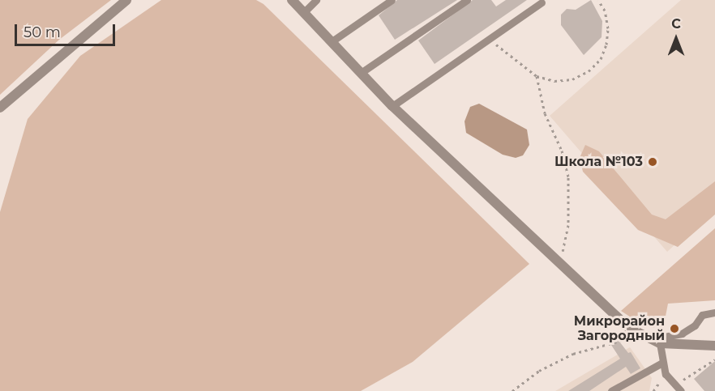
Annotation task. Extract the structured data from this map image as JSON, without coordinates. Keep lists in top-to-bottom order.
{
  "places": ["Школа №103", "Микрорайон Загородный"],
  "scale_bar": "50 m",
  "north": "top"
}
